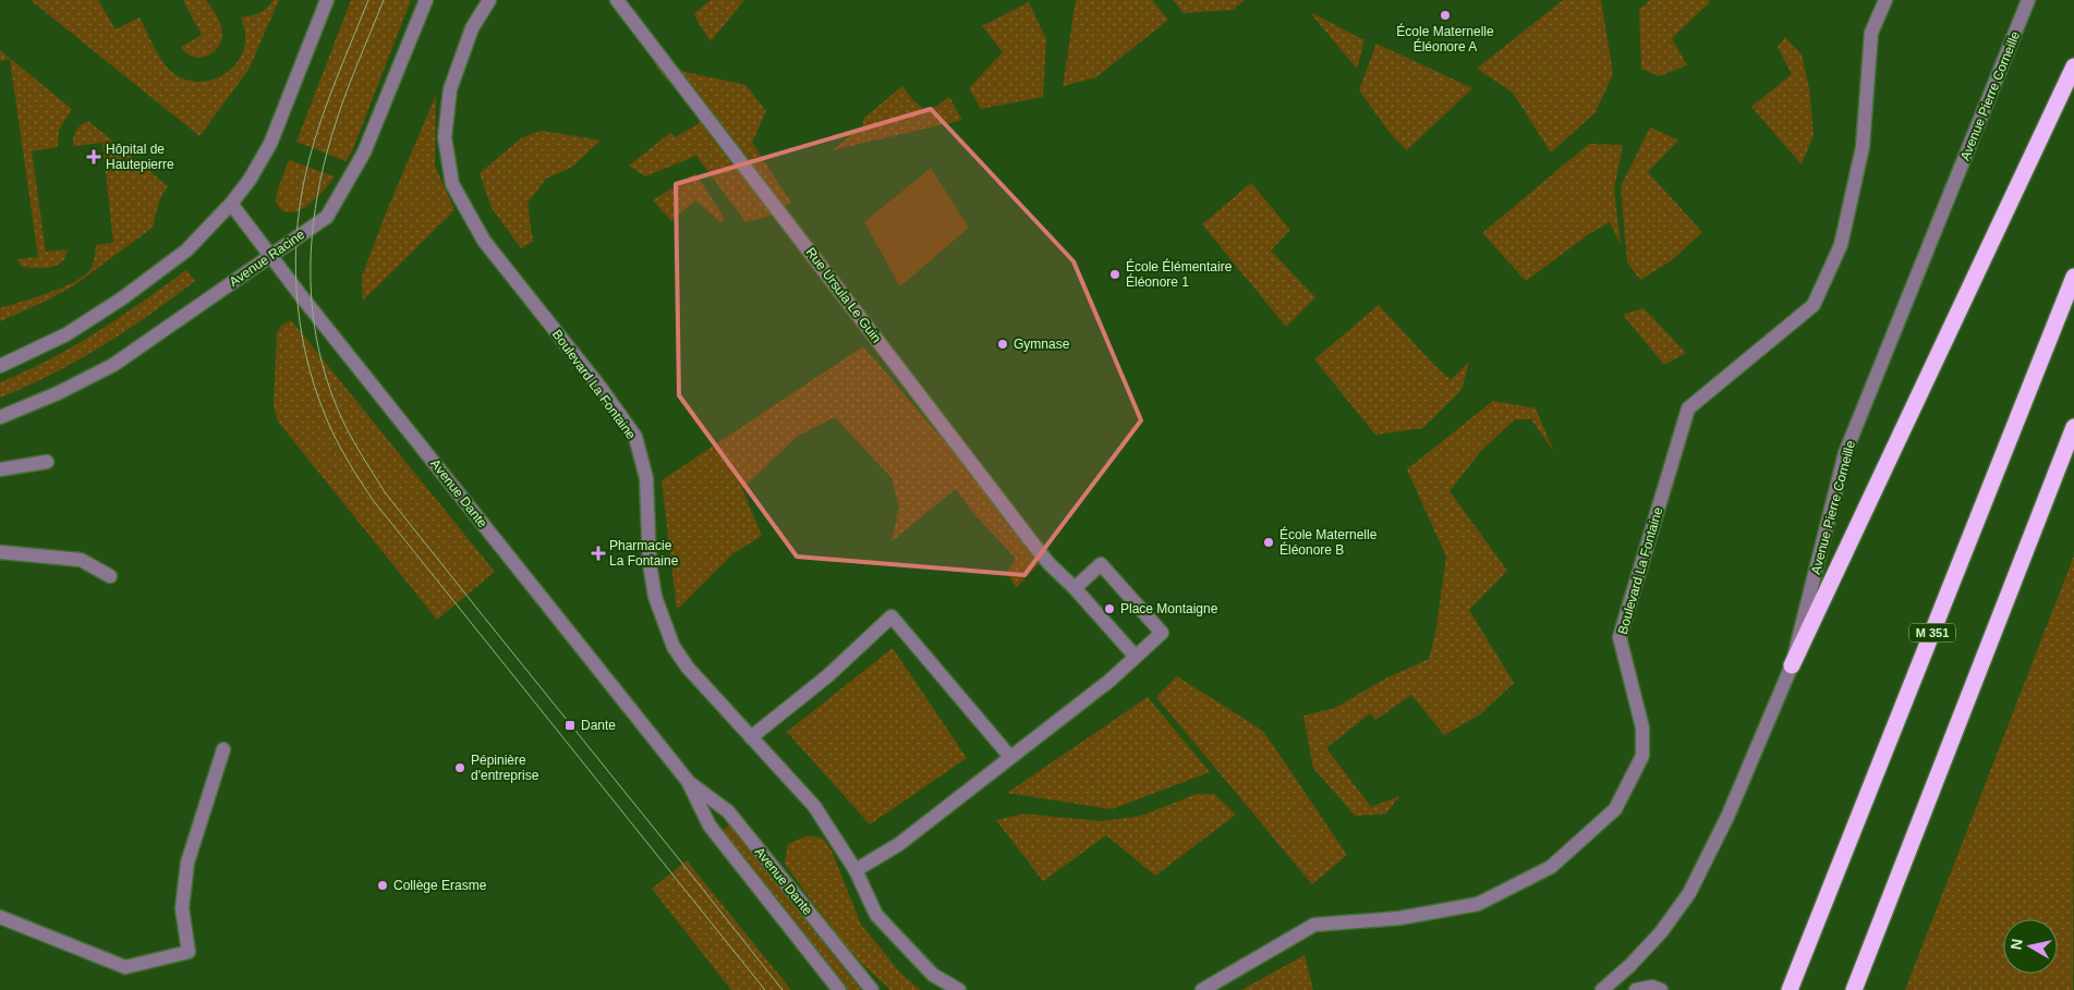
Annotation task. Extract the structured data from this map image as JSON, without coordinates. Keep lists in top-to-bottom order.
{
  "streets": {
    "highway": ["M 351"],
    "street": [
      "Avenue Pierre Corneille",
      "Avenue Racine",
      "Rue Ursula Le Guin",
      "Boulevard La Fontaine",
      "Avenue Dante"
    ]
  },
  "crossings": [
    ["Avenue Racine", "Avenue Dante"]
  ],
  "places": {
    "other": [
      "École Maternelle Éléonore A",
      "École Élémentaire Éléonore 1",
      "Gymnase",
      "École Maternelle Éléonore B",
      "Place Montaigne",
      "Pépinière d'entreprise",
      "Collège Erasme"
    ],
    "health": ["Hôpital de Hautepierre", "Pharmacie La Fontaine"],
    "transit": ["Dante"]
  },
  "north": "left"
}
